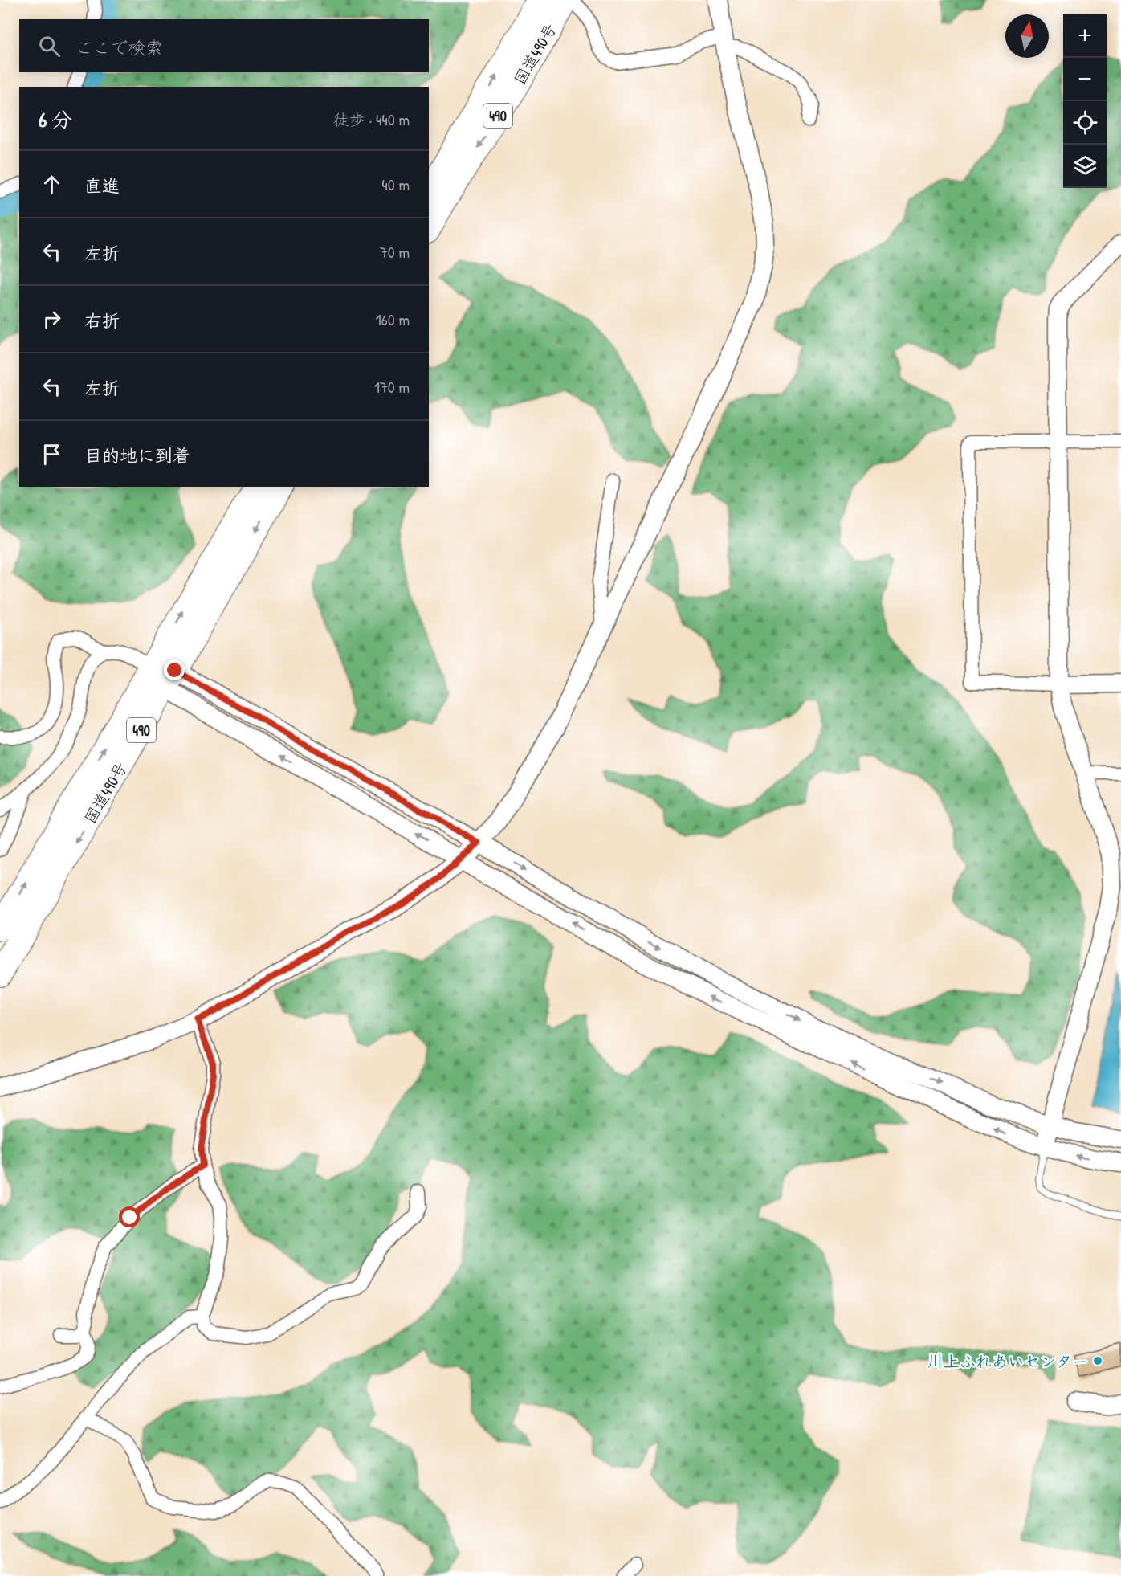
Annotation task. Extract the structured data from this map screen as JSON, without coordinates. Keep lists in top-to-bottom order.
{
  "streets": {
    "highway": ["国道490号", "490"]
  },
  "places": ["川上ふれあいセンター"],
  "north": "top",
  "page": {
    "map_buttons": ["+", "−"],
    "search": "ここで検索",
    "heading": ["6 分", "徒歩 · 440 m"],
    "list": [
      ["直進", "40 m"],
      ["左折", "70 m"],
      ["右折", "160 m"],
      ["左折", "170 m"],
      "目的地に到着"
    ]
  }
}
